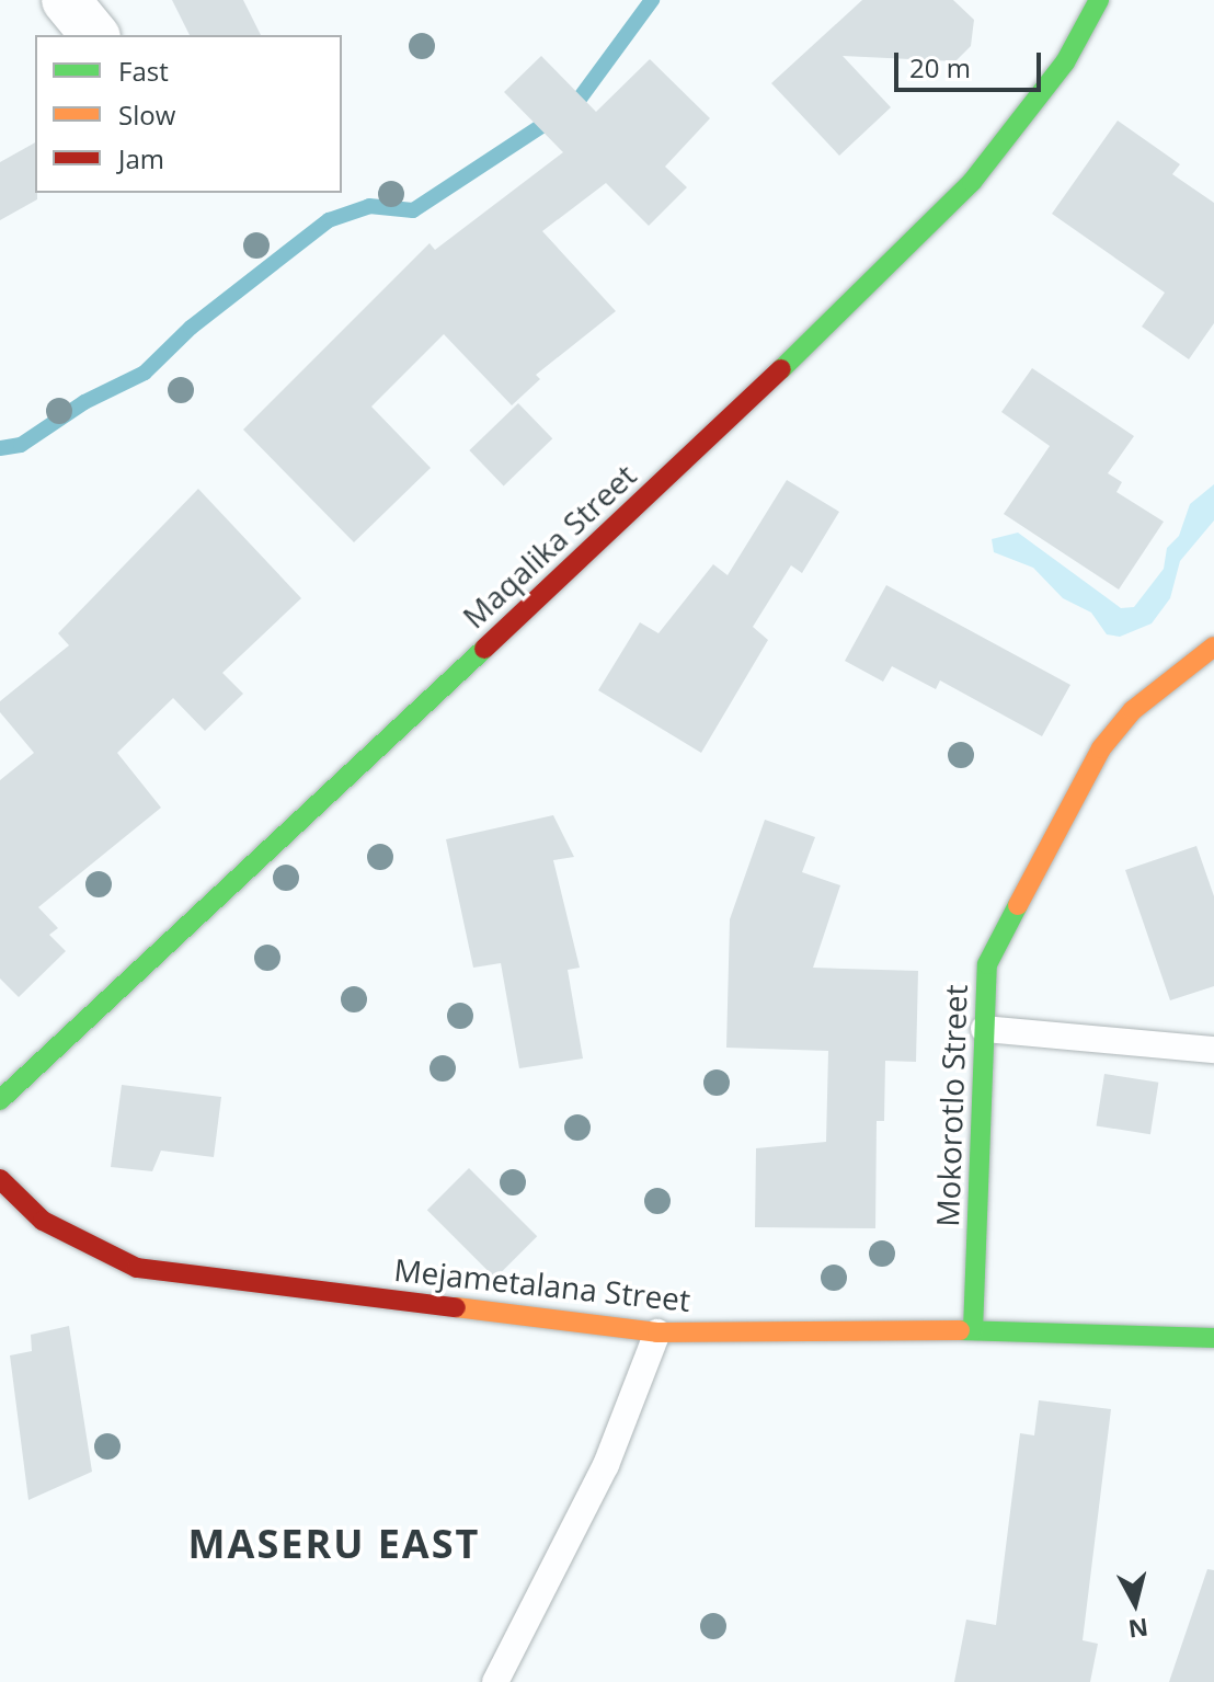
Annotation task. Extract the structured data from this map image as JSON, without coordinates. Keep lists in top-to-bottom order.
{
  "streets": {
    "street": ["Maqalika Street", "Mokorotlo Street", "Mejametalana Street"]
  },
  "crossings": [
    ["Mokorotlo Street", "Mejametalana Street"]
  ],
  "districts": ["MASERU EAST"],
  "legend": ["Fast", "Slow", "Jam"],
  "scale_bar": "20 m",
  "north": "bottom"
}
